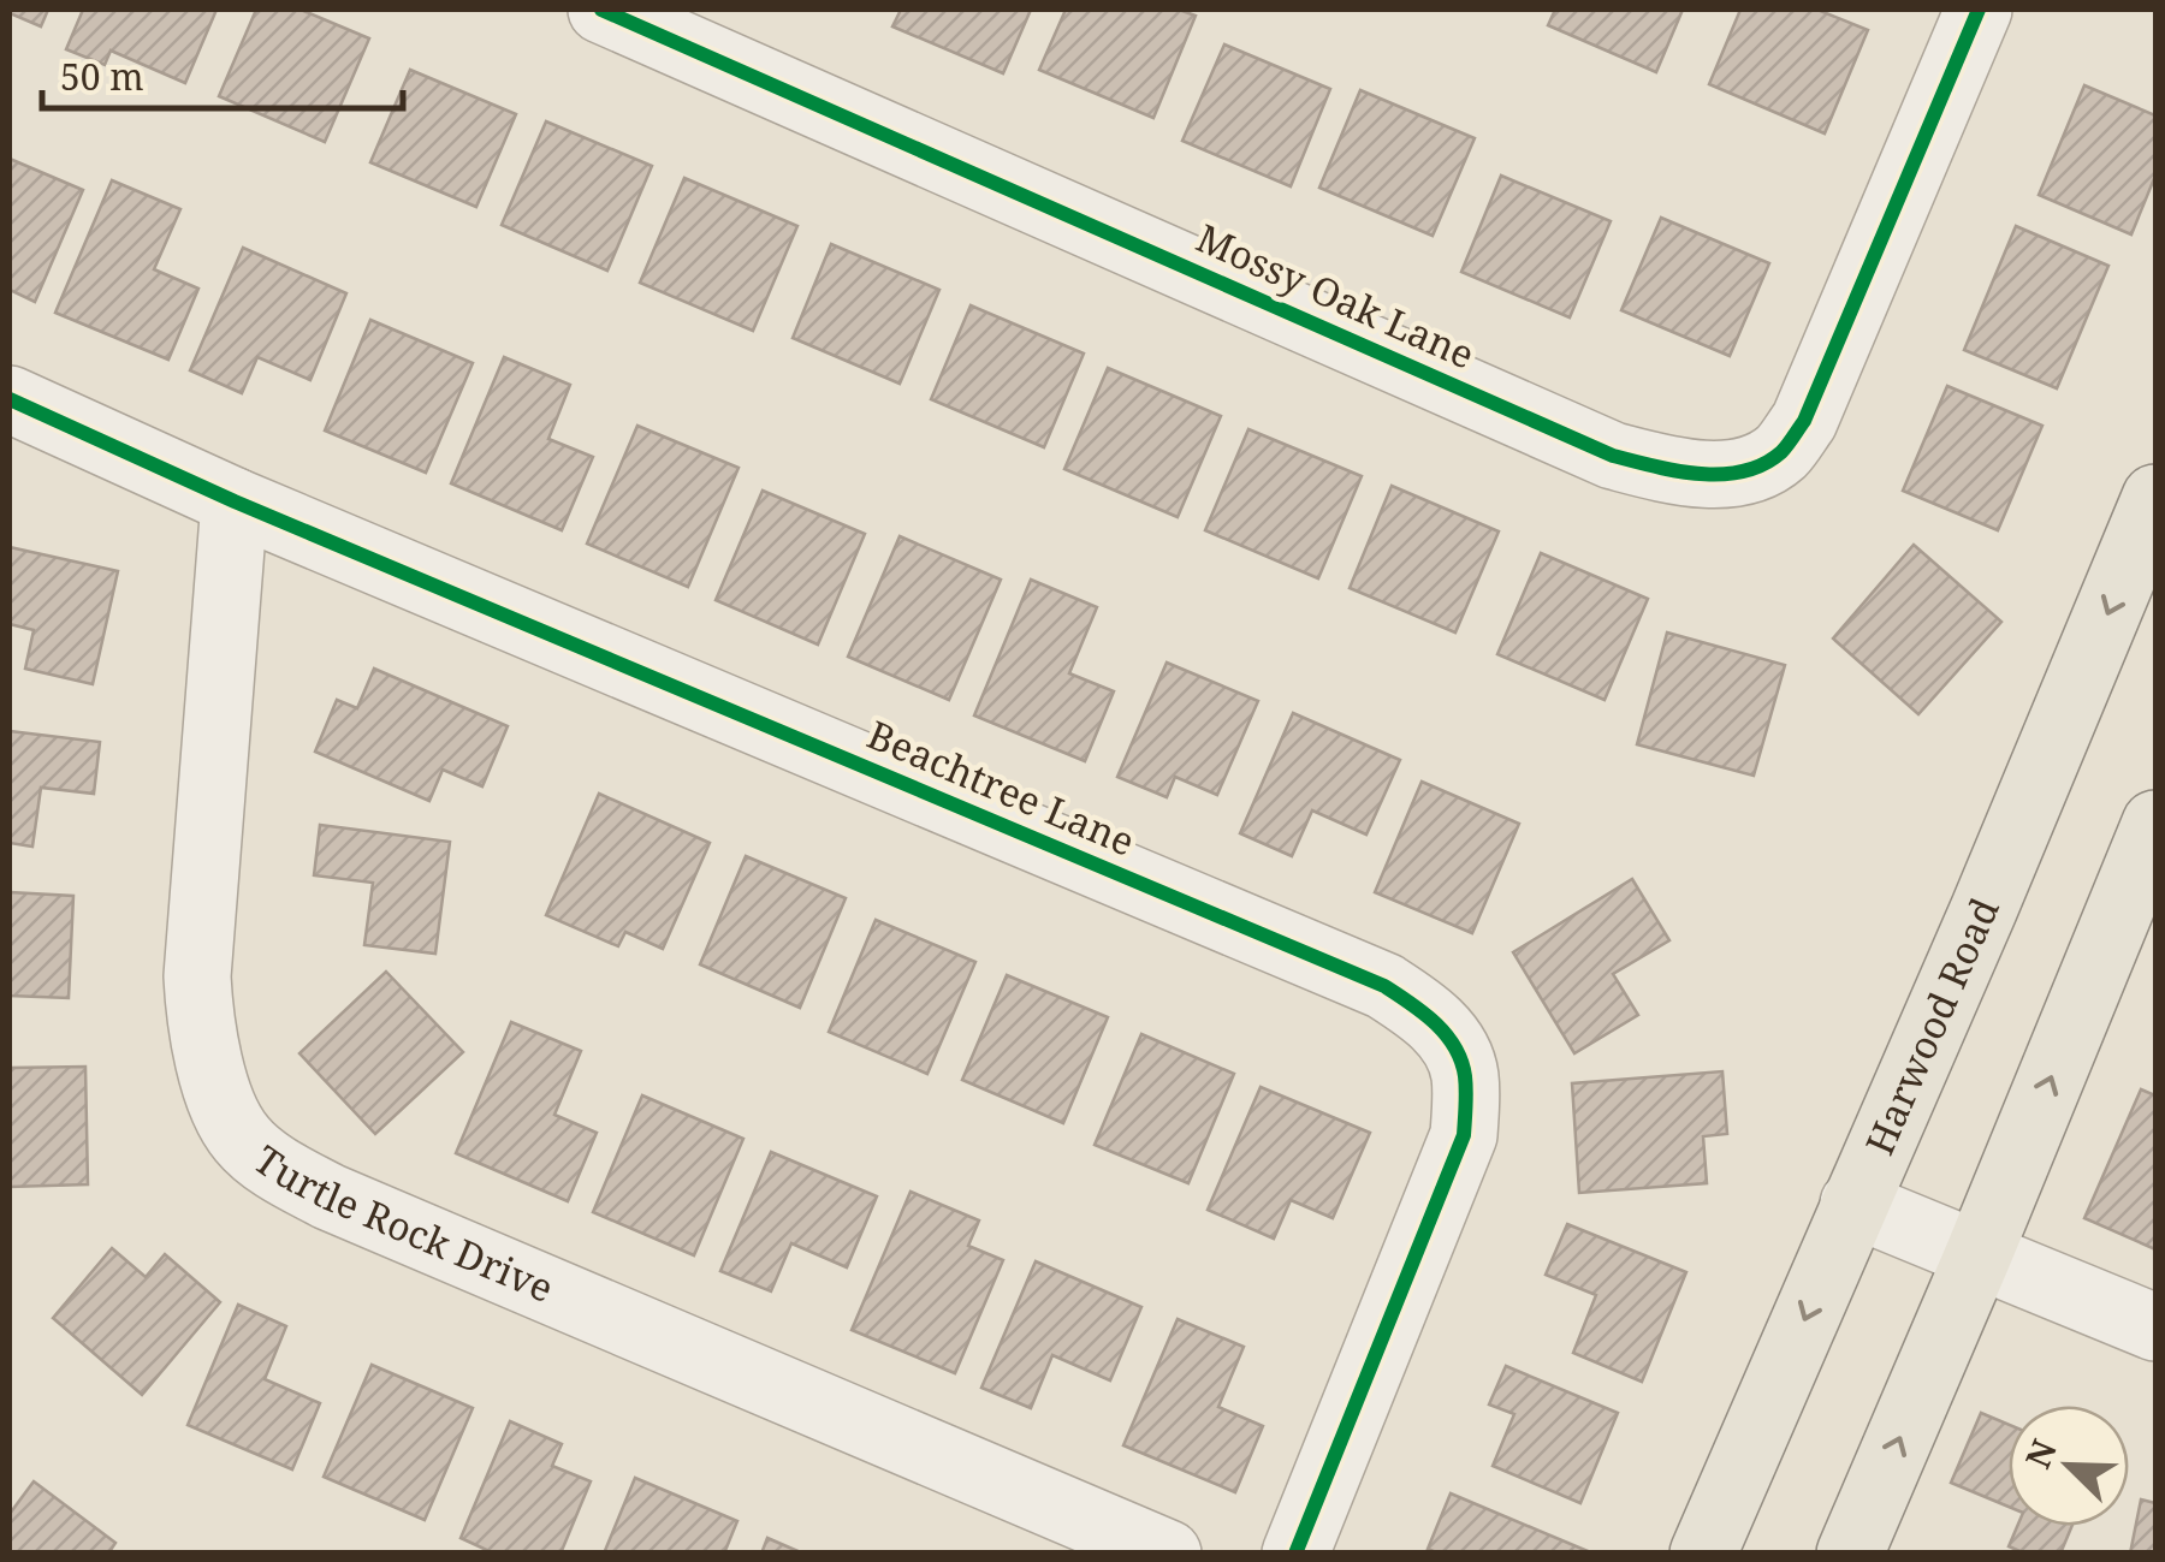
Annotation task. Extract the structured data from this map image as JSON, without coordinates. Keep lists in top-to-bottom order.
{
  "streets": {
    "main road": ["Harwood Road"],
    "street": ["Mossy Oak Lane", "Beachtree Lane", "Turtle Rock Drive"]
  },
  "crossings": [
    ["Beachtree Lane", "Turtle Rock Drive"]
  ],
  "scale_bar": "50 m",
  "north": "top left"
}
